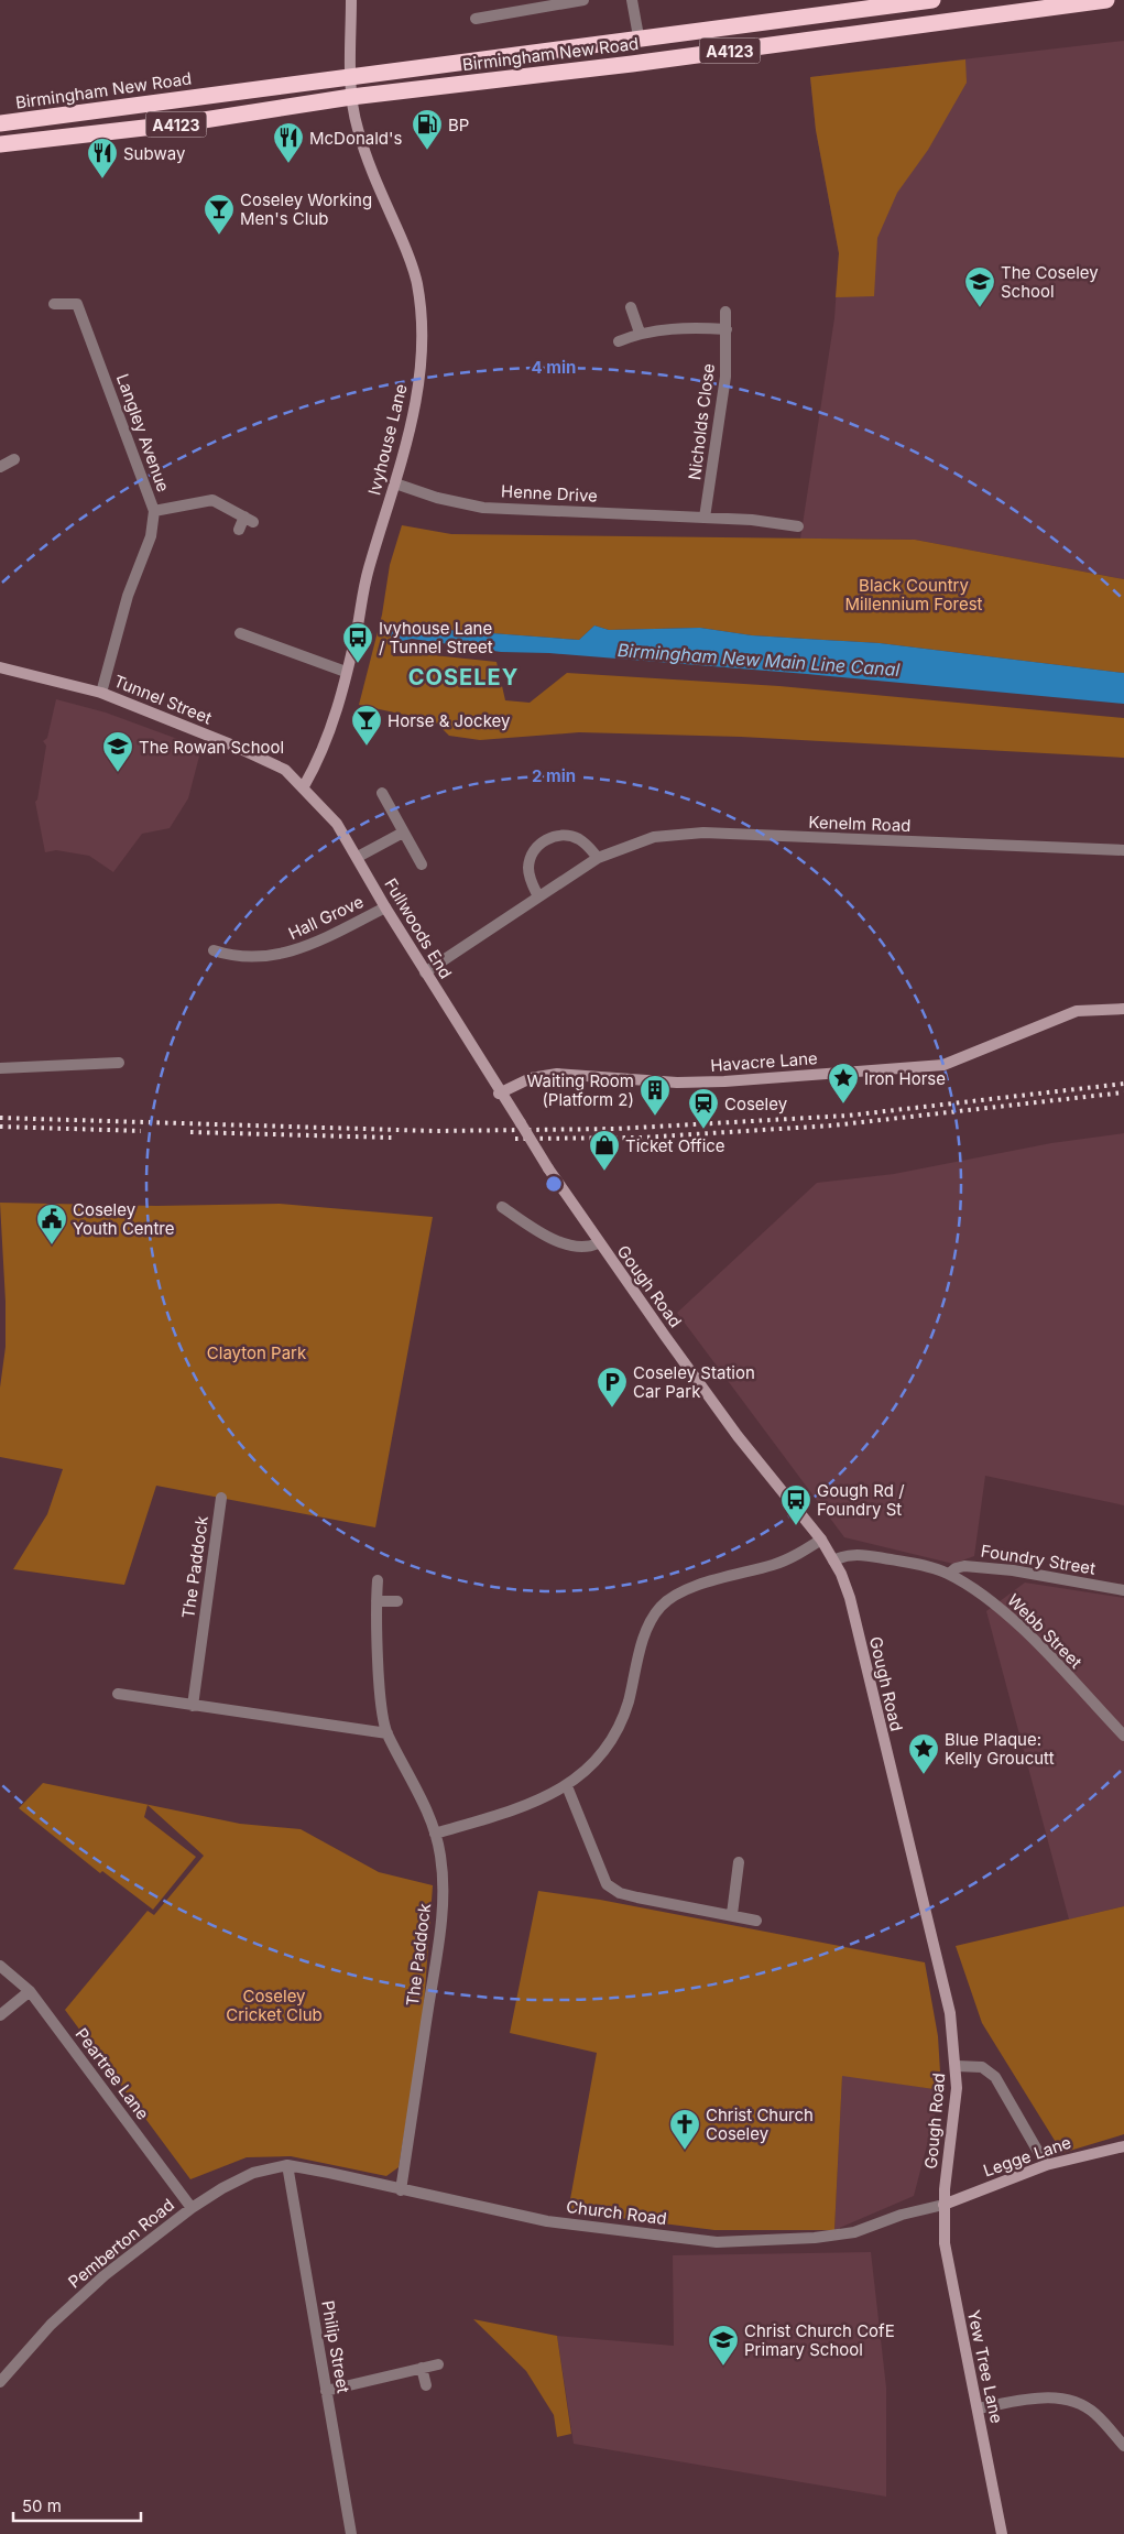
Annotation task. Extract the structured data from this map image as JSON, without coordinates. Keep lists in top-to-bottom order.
{
  "streets": {
    "highway": ["A4123", "Birmingham New Road"],
    "main road": [
      "Ivyhouse Lane",
      "Tunnel Street",
      "Fullwoods End",
      "Havacre Lane",
      "Gough Road",
      "Legge Lane",
      "Yew Tree Lane"
    ],
    "street": [
      "Nicholds Close",
      "Langley Avenue",
      "Henne Drive",
      "Kenelm Road",
      "Hall Grove",
      "Foundry Street",
      "The Paddock",
      "Webb Street",
      "Peartree Lane",
      "Church Road",
      "Pemberton Road",
      "Philip Street"
    ]
  },
  "crossings": [
    ["Birmingham New Road", "Ivyhouse Lane"],
    ["Nicholds Close", "Henne Drive"],
    ["Langley Avenue", "Tunnel Street"],
    ["Ivyhouse Lane", "Henne Drive"],
    ["Ivyhouse Lane", "Tunnel Street"],
    ["Ivyhouse Lane", "Fullwoods End"],
    ["Tunnel Street", "Fullwoods End"],
    ["Kenelm Road", "Fullwoods End"],
    ["Hall Grove", "Fullwoods End"],
    ["Fullwoods End", "Havacre Lane"],
    ["Fullwoods End", "Gough Road"],
    ["Havacre Lane", "Gough Road"],
    ["Gough Road", "Webb Street"],
    ["Gough Road", "Legge Lane"],
    ["Gough Road", "Church Road"],
    ["Gough Road", "Yew Tree Lane"],
    ["Foundry Street", "Webb Street"],
    ["The Paddock", "Church Road"],
    ["Peartree Lane", "Pemberton Road"],
    ["Legge Lane", "Church Road"],
    ["Legge Lane", "Yew Tree Lane"],
    ["Church Road", "Pemberton Road"],
    ["Church Road", "Philip Street"],
    ["Church Road", "Yew Tree Lane"],
    ["Pemberton Road", "Philip Street"]
  ],
  "districts": ["COSELEY"],
  "water": ["Birmingham New Main Line Canal"],
  "parks": ["Black Country Millennium Forest", "Clayton Park", "Coseley Cricket Club"],
  "places": {
    "fuel station": ["BP"],
    "restaurant": ["McDonald's", "Subway"],
    "bar": ["Coseley Working Men's Club", "Horse & Jockey"],
    "school or university": ["The Coseley School", "The Rowan School", "Christ Church CofE Primary School"],
    "bus stop": ["Ivyhouse Lane / Tunnel Street", "Gough Rd / Foundry St"],
    "place": ["Iron Horse", "Blue Plaque: Kelly Groucutt"],
    "building": ["Waiting Room (Platform 2)"],
    "station": ["Coseley"],
    "shop": ["Ticket Office"],
    "public building": ["Coseley Youth Centre"],
    "parking": ["Coseley Station Car Park"],
    "church": ["Christ Church Coseley"]
  },
  "scale_bar": "50 m",
  "rings": ["4 min", "2 min"]
}
